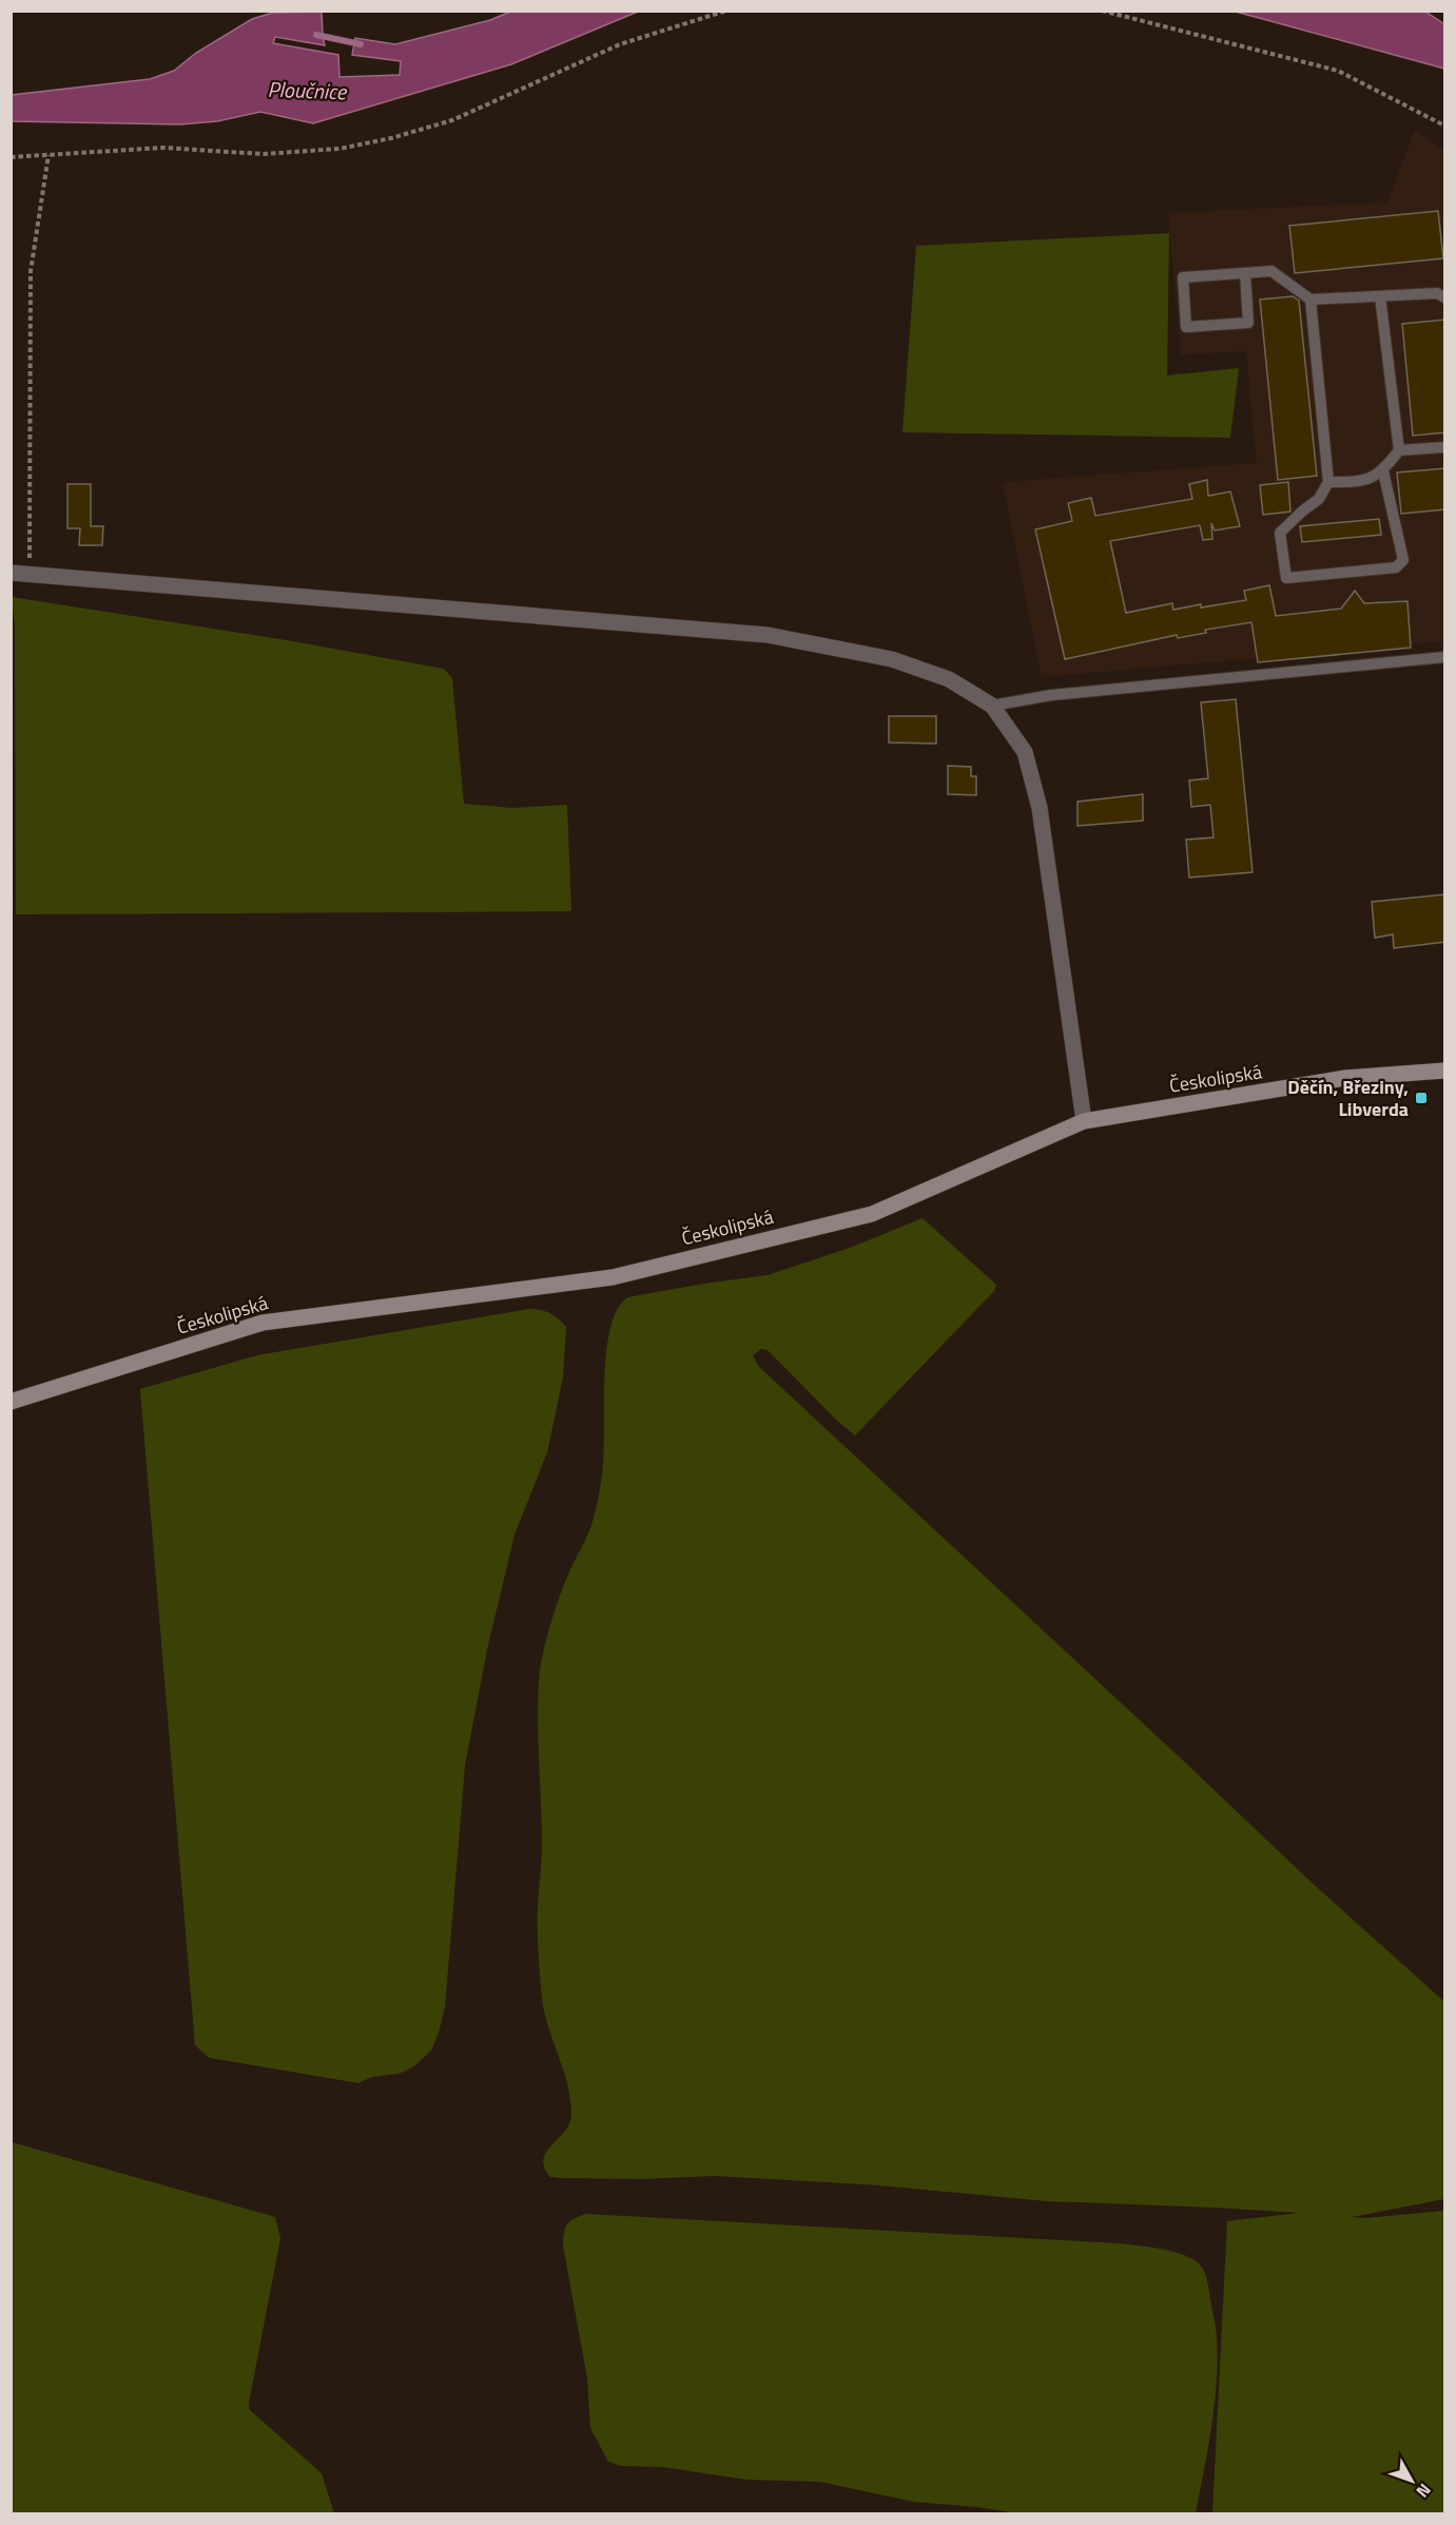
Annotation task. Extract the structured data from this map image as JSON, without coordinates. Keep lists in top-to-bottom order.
{
  "streets": {
    "main road": ["Českolipská"]
  },
  "water": ["Ploučnice"],
  "places": {
    "transit": ["Děčín, Březiny, Libverda"]
  },
  "north": "bottom right"
}
